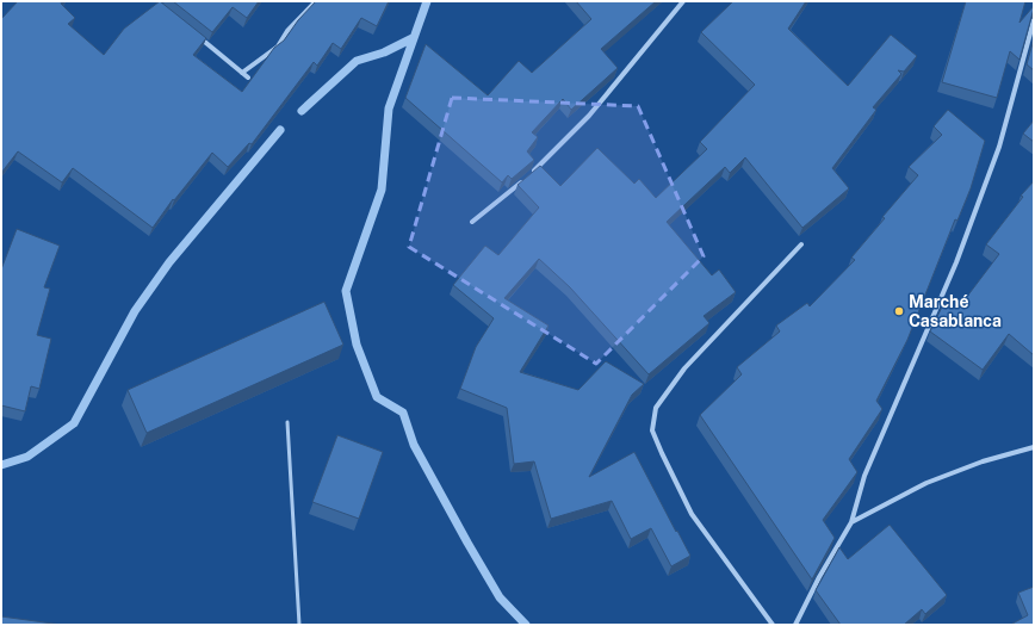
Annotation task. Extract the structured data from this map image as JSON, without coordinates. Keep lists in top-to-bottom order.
{
  "places": ["Marché Casablanca"]
}
